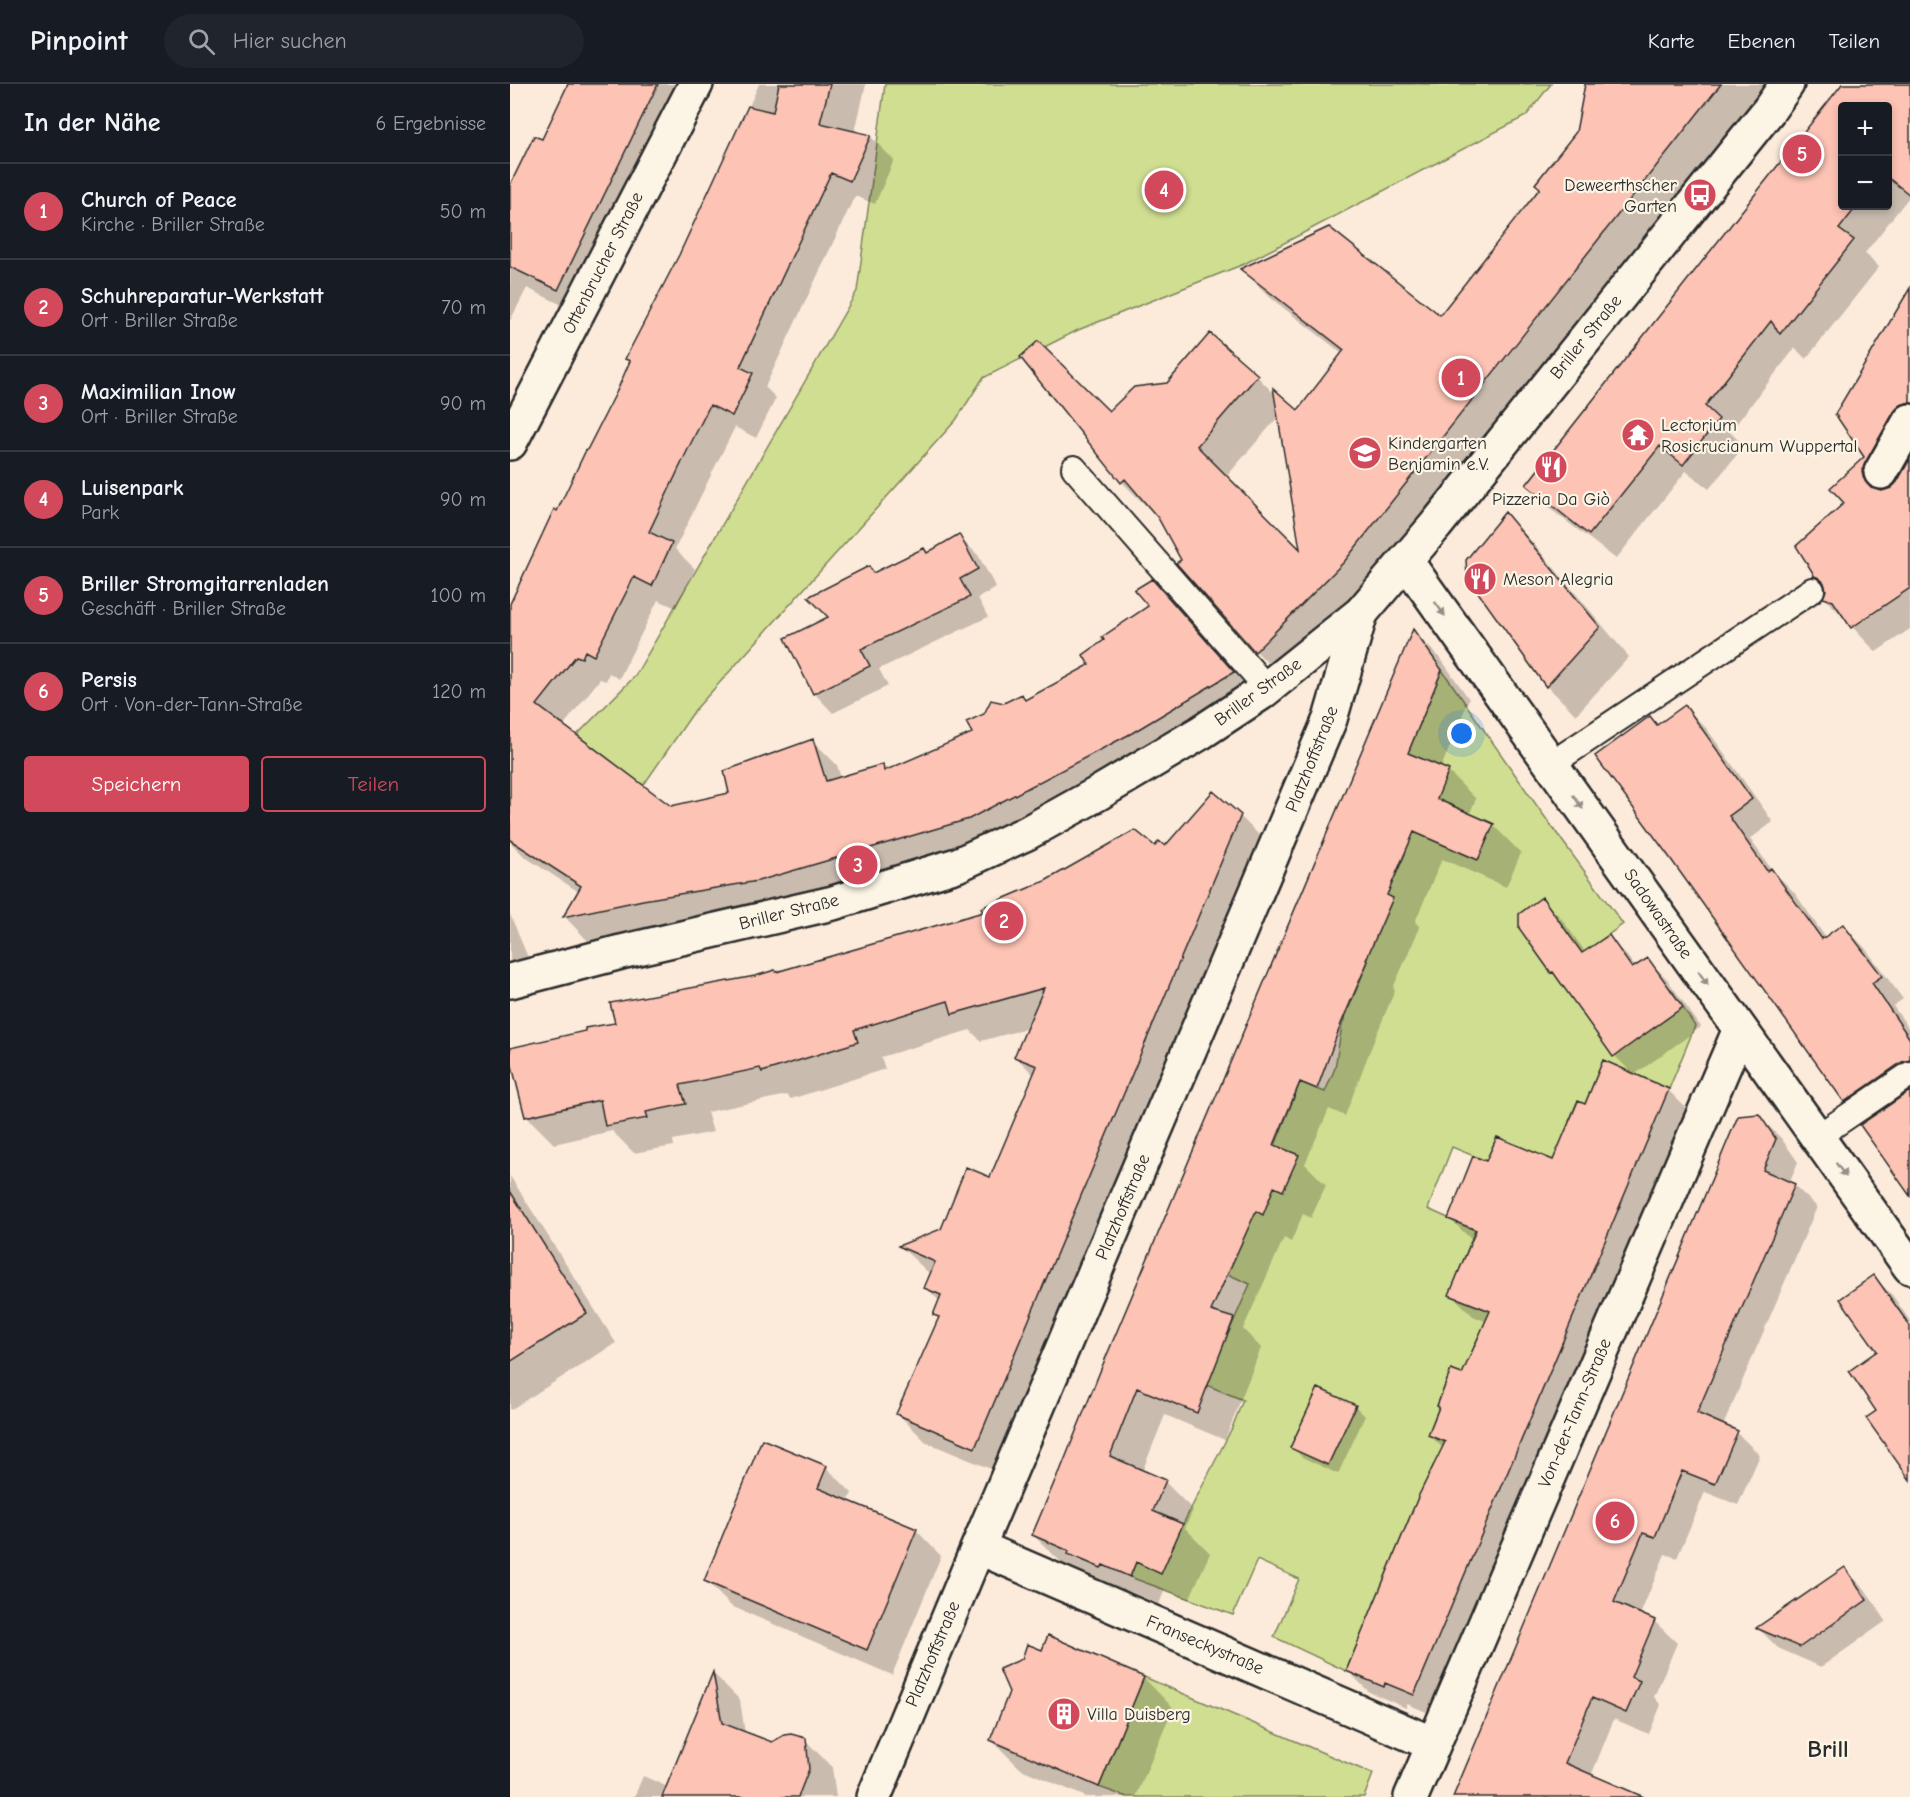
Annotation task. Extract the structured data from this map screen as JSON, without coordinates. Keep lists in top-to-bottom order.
{
  "streets": {
    "street": [
      "Ottenbrucher Straße",
      "Briller Straße",
      "Platzhoffstraße",
      "Sadowastraße",
      "Von-der-Tann-Straße",
      "Franseckystraße"
    ]
  },
  "crossings": [
    ["Briller Straße", "Platzhoffstraße"],
    ["Briller Straße", "Sadowastraße"],
    ["Platzhoffstraße", "Franseckystraße"],
    ["Sadowastraße", "Von-der-Tann-Straße"],
    ["Von-der-Tann-Straße", "Franseckystraße"]
  ],
  "one_way": ["Sadowastraße"],
  "districts": ["Brill"],
  "places": {
    "bus stop": ["Deweerthscher Garten"],
    "temple": ["Lectorium Rosicrucianum Wuppertal"],
    "school or university": ["Kindergarten Benjamin e.V."],
    "restaurant": ["Pizzeria Da Giò", "Meson Alegria"],
    "building": ["Villa Duisberg"]
  },
  "page": {
    "header": "Pinpoint",
    "search": "Hier suchen",
    "nav": ["Karte", "Ebenen", "Teilen"],
    "heading": ["In der Nähe", "6 Ergebnisse"],
    "map_buttons": ["+", "−"],
    "pins": [
      "5",
      "4",
      "1",
      "3",
      "2",
      "6"
    ],
    "list": [
      {
        "mark": "1",
        "name": "Church of Peace",
        "note": "Kirche · Briller Straße",
        "value": "50 m"
      },
      {
        "mark": "2",
        "name": "Schuhreparatur-Werkstatt",
        "note": "Ort · Briller Straße",
        "value": "70 m"
      },
      {
        "mark": "3",
        "name": "Maximilian Inow",
        "note": "Ort · Briller Straße",
        "value": "90 m"
      },
      {
        "mark": "4",
        "name": "Luisenpark",
        "note": "Park",
        "value": "90 m"
      },
      {
        "mark": "5",
        "name": "Briller Stromgitarrenladen",
        "note": "Geschäft · Briller Straße",
        "value": "100 m"
      },
      {
        "mark": "6",
        "name": "Persis",
        "note": "Ort · Von-der-Tann-Straße",
        "value": "120 m"
      }
    ],
    "buttons": ["Speichern", "Teilen"]
  }
}
